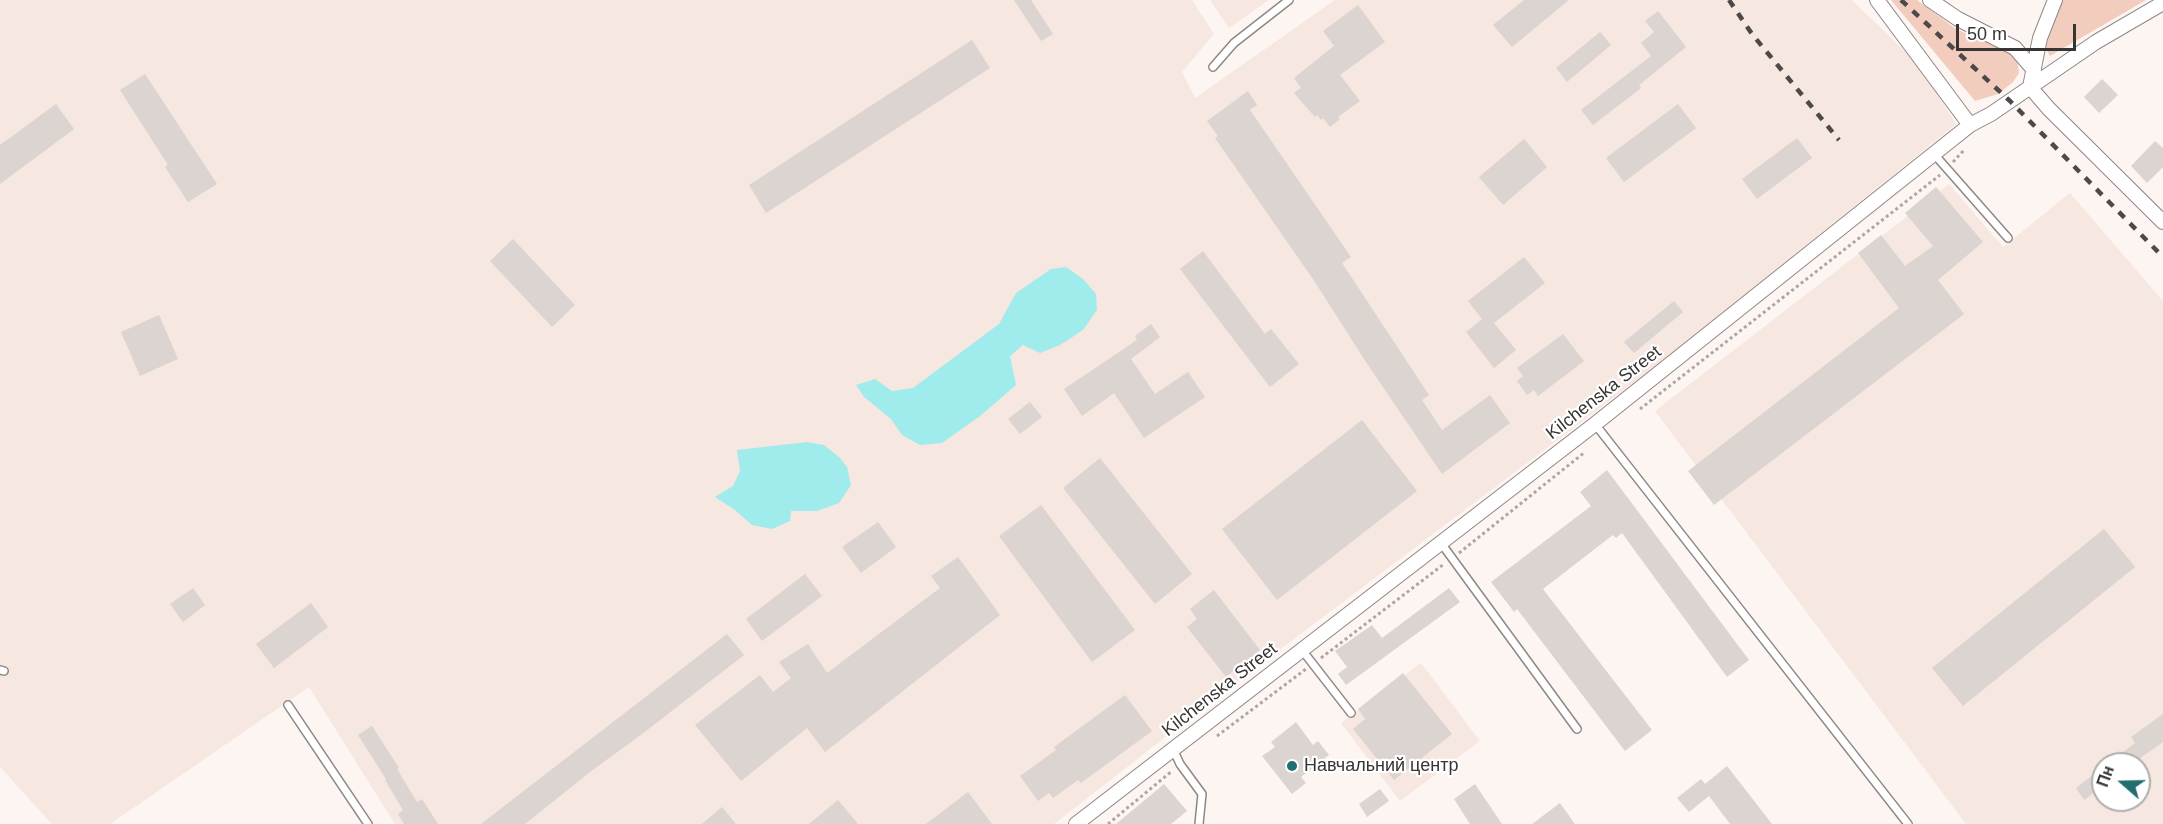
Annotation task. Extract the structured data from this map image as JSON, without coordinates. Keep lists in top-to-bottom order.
{
  "streets": {
    "street": ["Kilchenska Street"]
  },
  "places": ["Навчальний центр"],
  "scale_bar": "50 m",
  "north": "left"
}
